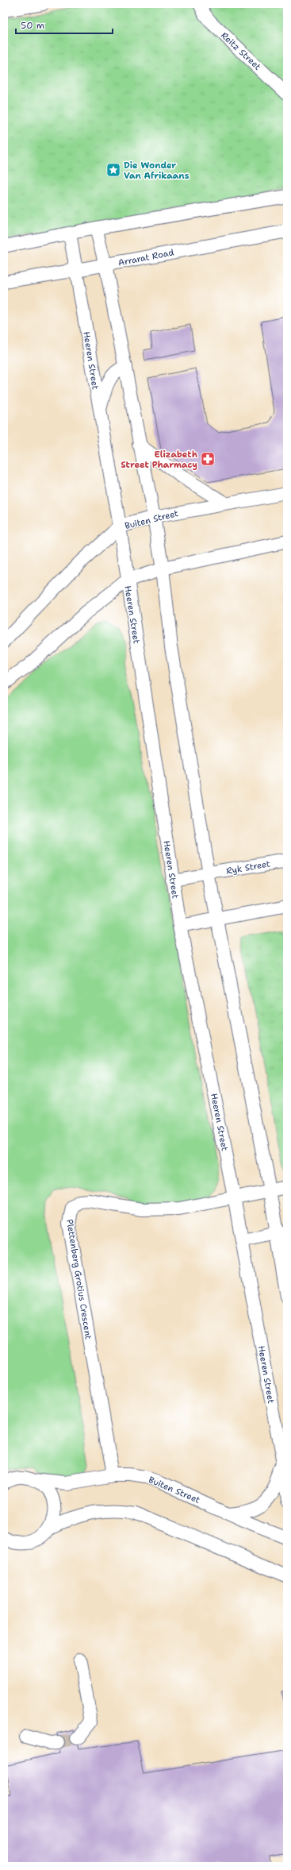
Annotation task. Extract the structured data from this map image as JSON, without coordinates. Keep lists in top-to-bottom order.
{
  "streets": {
    "street": [
      "Reitz Street",
      "Arrarat Road",
      "Heeren Street",
      "Buiten Street",
      "Ryk Street",
      "Plettenberg Grotius Crescent"
    ]
  },
  "crossings": [
    ["Arrarat Road", "Heeren Street"],
    ["Heeren Street", "Buiten Street"],
    ["Heeren Street", "Ryk Street"],
    ["Heeren Street", "Plettenberg Grotius Crescent"],
    ["Buiten Street", "Plettenberg Grotius Crescent"]
  ],
  "places": {
    "place": ["Die Wonder Van Afrikaans"],
    "pharmacy": ["Elizabeth Street Pharmacy"]
  },
  "scale_bar": "50 m"
}
